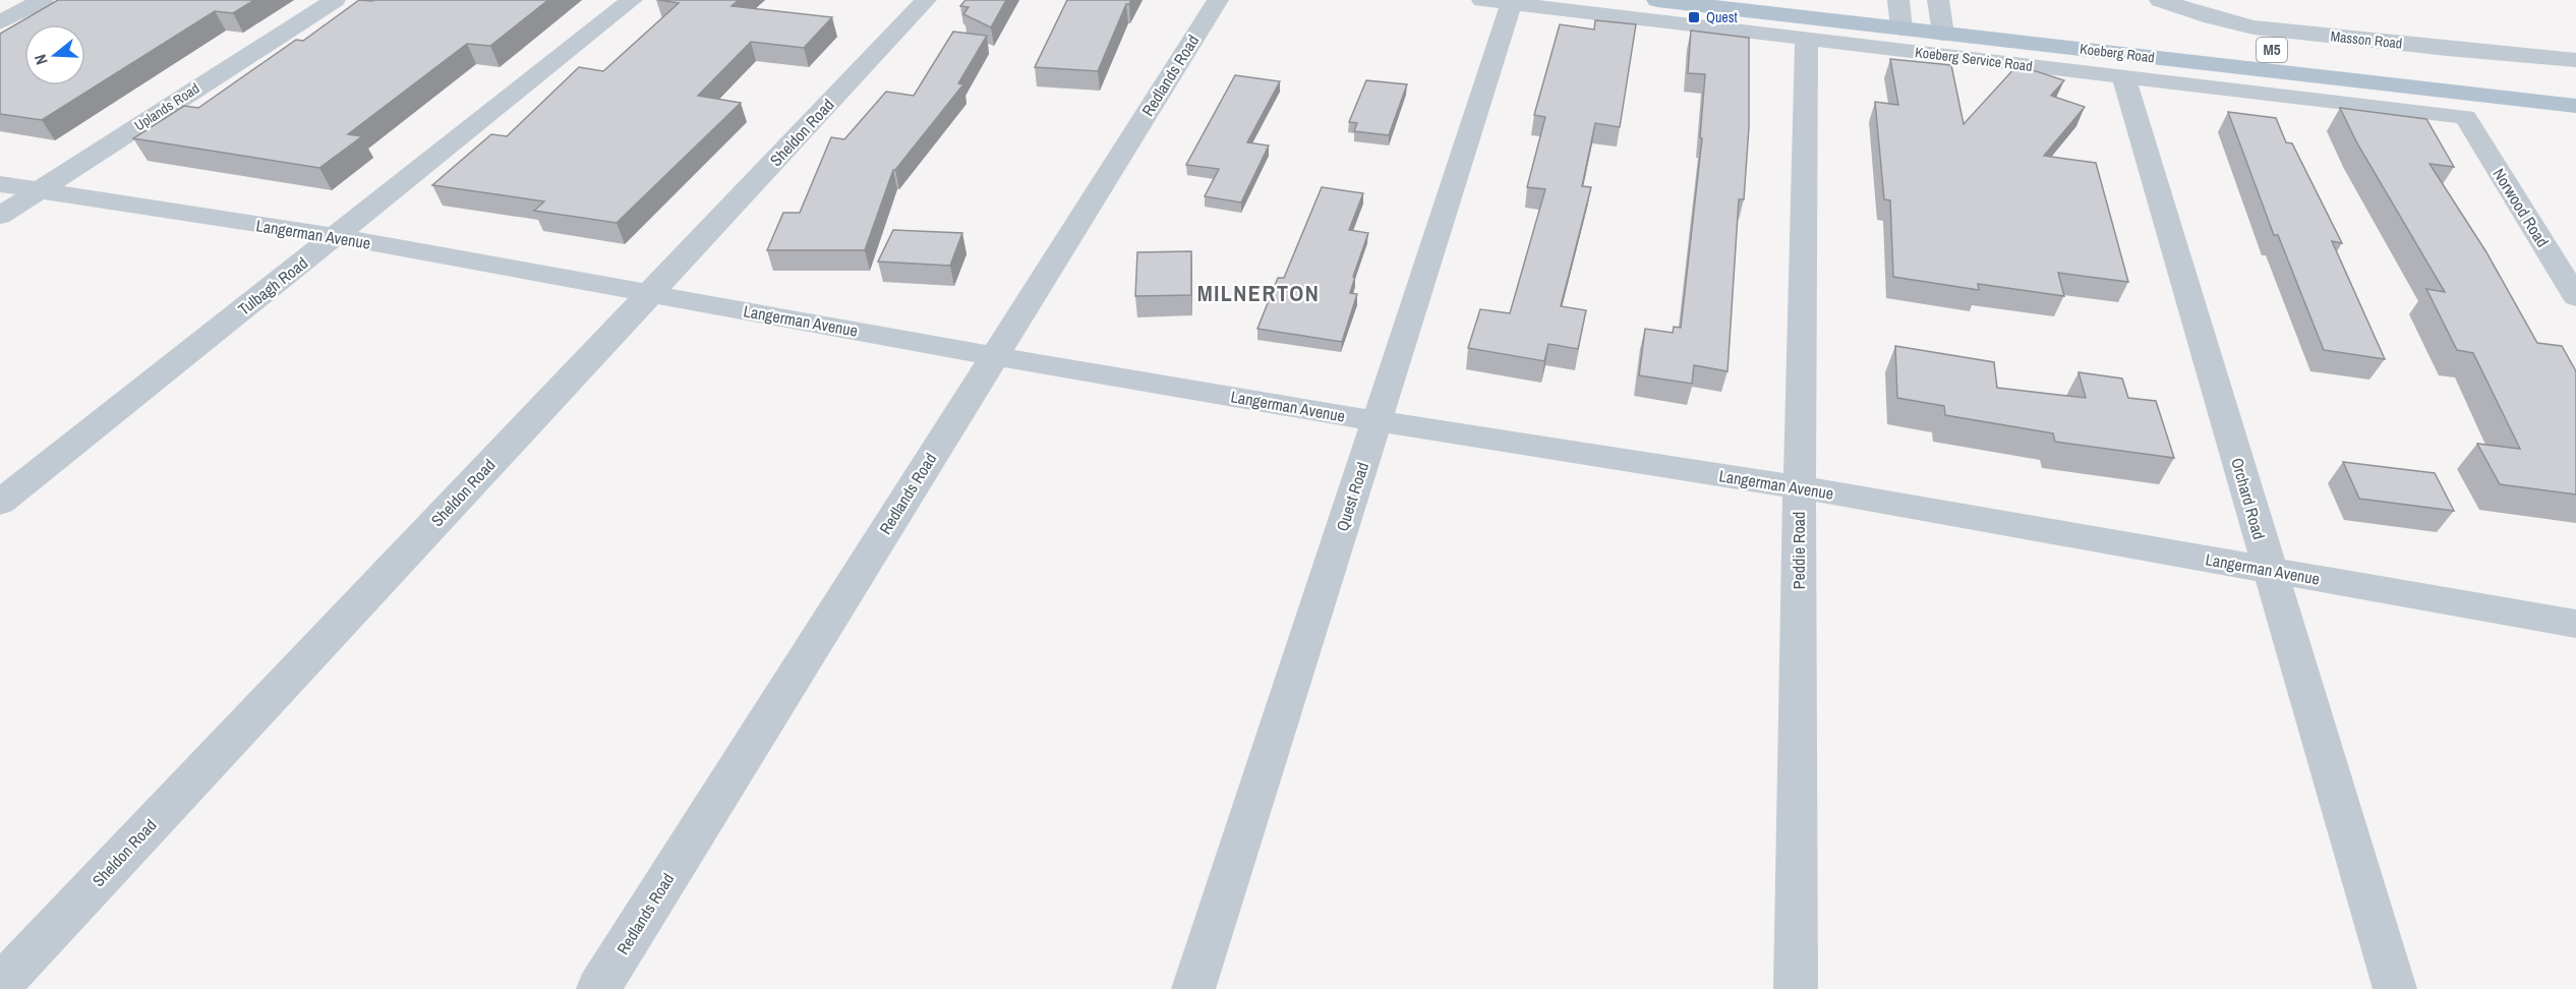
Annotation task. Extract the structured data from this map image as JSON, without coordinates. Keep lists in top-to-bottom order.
{
  "streets": {
    "main road": ["M5", "Koeberg Road"],
    "street": [
      "Masson Road",
      "Koeberg Service Road",
      "Redlands Road",
      "Uplands Road",
      "Sheldon Road",
      "Norwood Road",
      "Langerman Avenue",
      "Tulbagh Road",
      "Quest Road",
      "Orchard Road",
      "Peddie Road"
    ]
  },
  "crossings": [
    ["Koeberg Service Road", "Norwood Road"],
    ["Koeberg Service Road", "Quest Road"],
    ["Koeberg Service Road", "Orchard Road"],
    ["Koeberg Service Road", "Peddie Road"],
    ["Redlands Road", "Langerman Avenue"],
    ["Uplands Road", "Langerman Avenue"],
    ["Sheldon Road", "Langerman Avenue"],
    ["Langerman Avenue", "Tulbagh Road"],
    ["Langerman Avenue", "Quest Road"],
    ["Langerman Avenue", "Orchard Road"],
    ["Langerman Avenue", "Peddie Road"]
  ],
  "districts": ["MILNERTON"],
  "places": {
    "transit": ["Quest"]
  },
  "north": "left"
}
